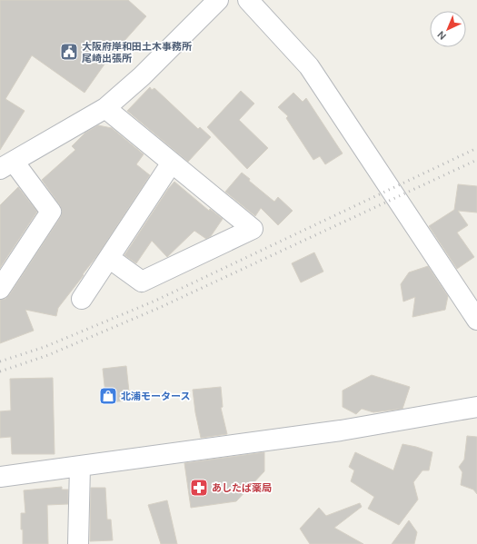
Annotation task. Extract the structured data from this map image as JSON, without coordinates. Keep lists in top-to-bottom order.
{
  "places": {
    "public building": ["大阪府岸和田土木事務所 尾崎出張所"],
    "shop": ["北浦モータース"],
    "pharmacy": ["あしたば薬局"]
  },
  "north": "bottom left"
}
